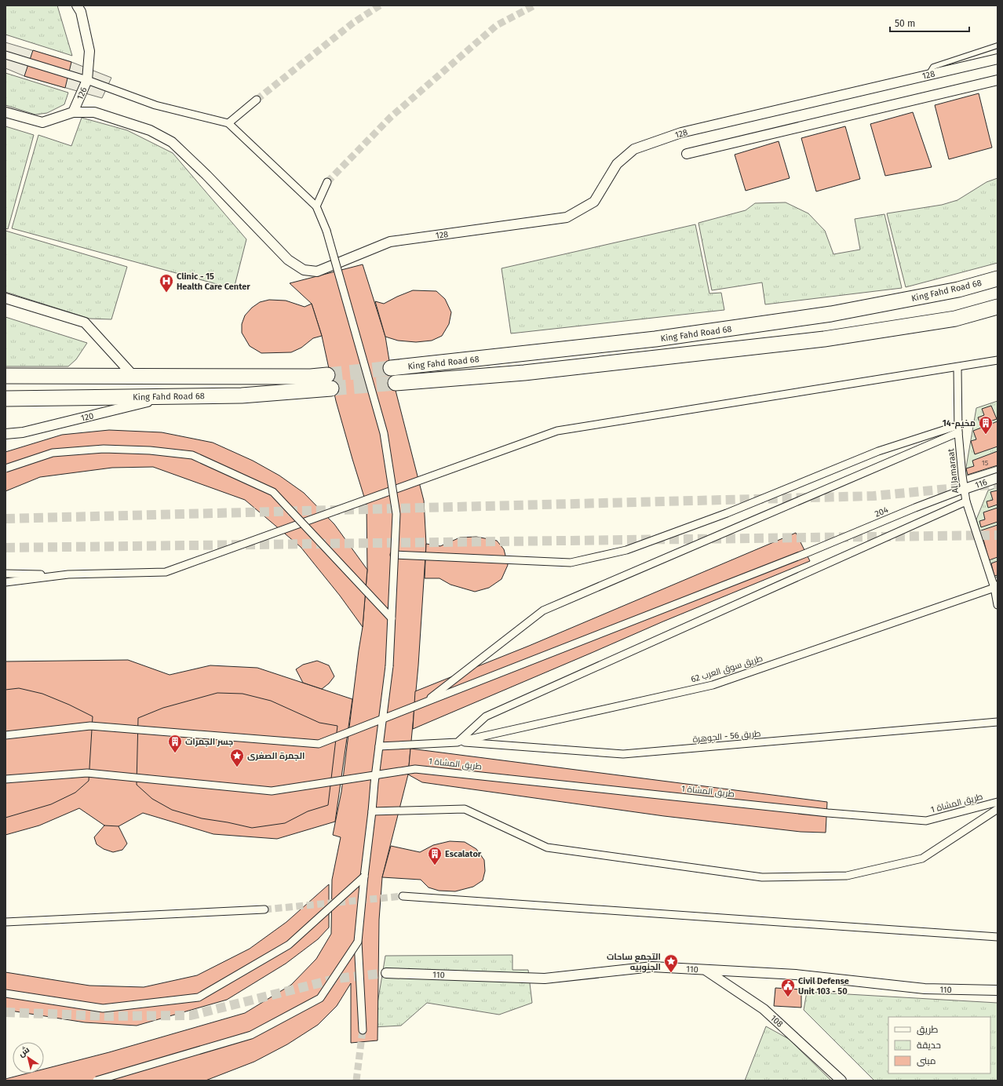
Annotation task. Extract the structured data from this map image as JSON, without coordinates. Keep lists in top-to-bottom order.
{
  "streets": {
    "main road": ["King Fahd Road 68"],
    "street": [
      "128",
      "126",
      "120",
      "Al Jamaraat",
      "116",
      "204",
      "طريق سوق العرب 62",
      "طريق 56 - الجوهرة",
      "طريق المشاة 1",
      "110",
      "108"
    ]
  },
  "crossings": [
    ["128", "126"],
    ["King Fahd Road 68", "120"],
    ["Al Jamaraat", "116"],
    ["Al Jamaraat", "204"],
    ["Al Jamaraat", "طريق سوق العرب 62"],
    ["116", "204"],
    ["طريق سوق العرب 62", "طريق 56 - الجوهرة"],
    ["110", "108"]
  ],
  "places": {
    "hospital": ["Clinic - 15 Health Care Center"],
    "building": ["مخيم-14", "جسر الجمرات", "Escalator"],
    "place": ["الجمرة الصغرى", "التجمع ساحات الجنوبيه"],
    "public building": ["Civil Defense Unit 103 - 50"]
  },
  "house_numbers": ["15"],
  "legend": ["طريق", "حديقة", "مبنى"],
  "scale_bar": "50 m",
  "north": "top left"
}
